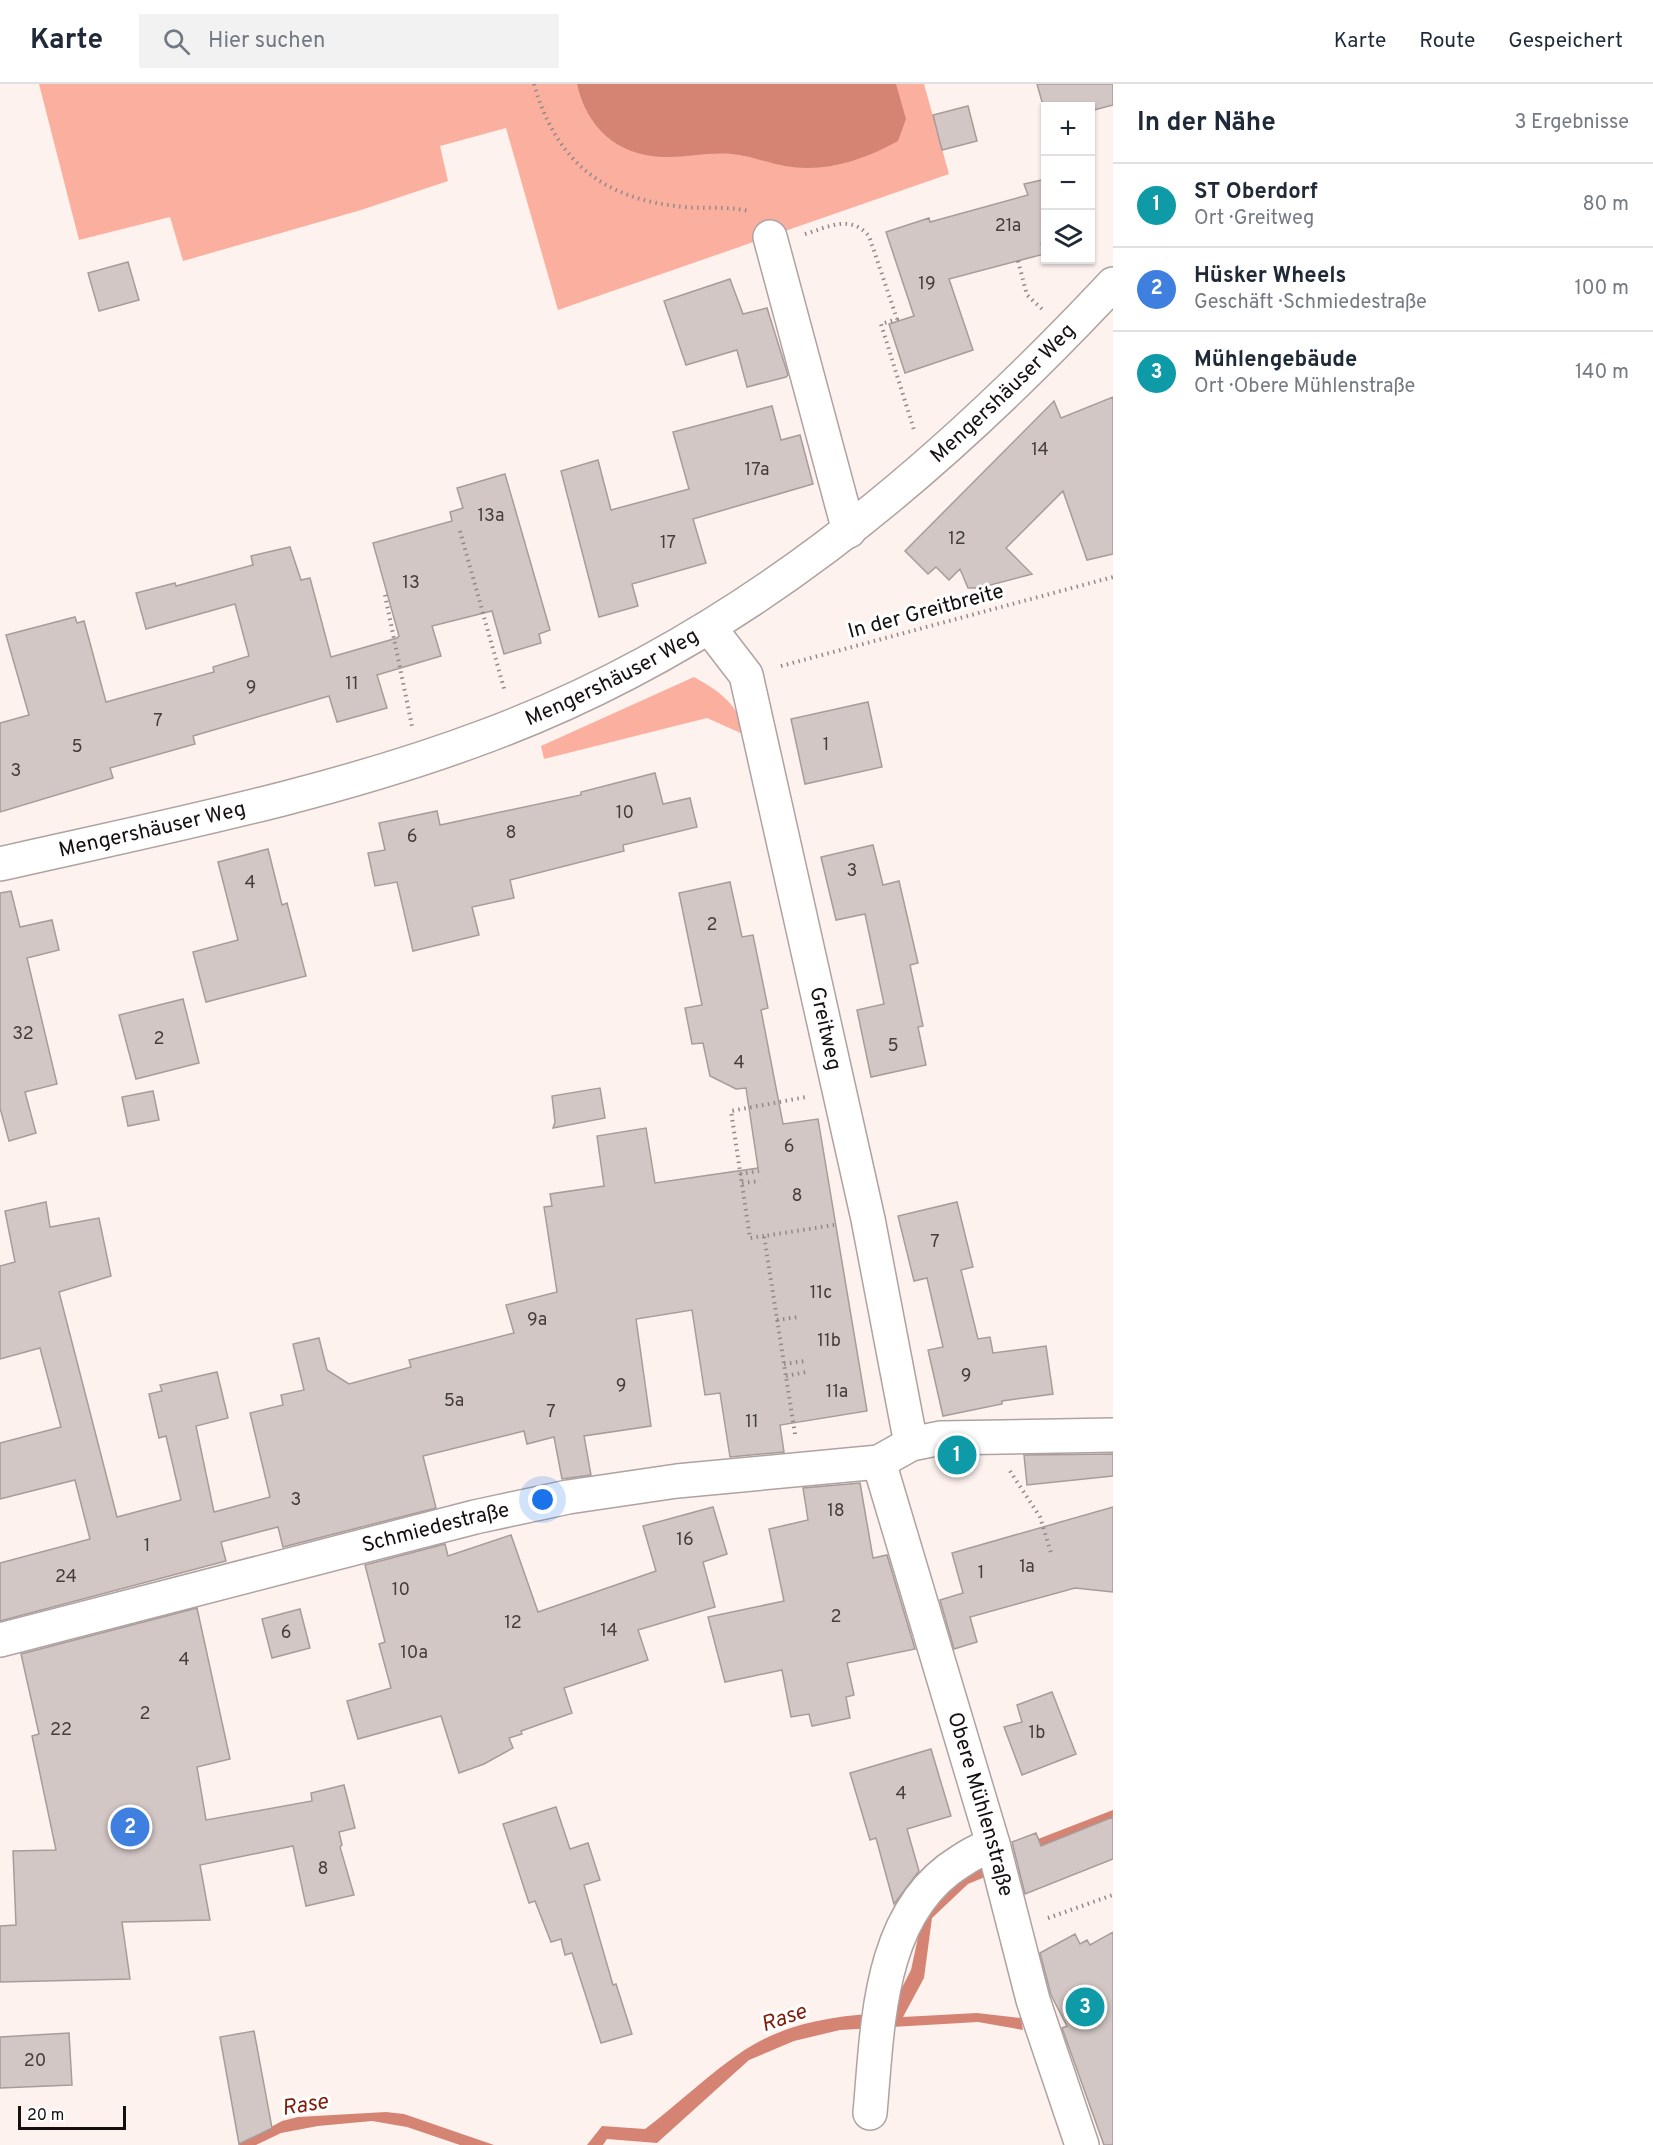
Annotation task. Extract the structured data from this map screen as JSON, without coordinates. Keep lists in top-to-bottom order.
{
  "streets": {
    "street": [
      "Mengershäuser Weg",
      "Greitweg",
      "Schmiedestraße",
      "Obere Mühlenstraße"
    ],
    "path": ["In der Greitbreite"]
  },
  "crossings": [
    ["Mengershäuser Weg", "Greitweg"],
    ["In der Greitbreite", "Greitweg"],
    ["Greitweg", "Schmiedestraße"],
    ["Schmiedestraße", "Obere Mühlenstraße"]
  ],
  "water": ["Rase"],
  "house_numbers": [
    "21a",
    "19",
    "14",
    "17a",
    "13a",
    "12",
    "17",
    "13",
    "11",
    "9",
    "7",
    "1",
    "5",
    "3",
    "10",
    "8",
    "6",
    "3",
    "4",
    "2",
    "32",
    "2",
    "5",
    "4",
    "6",
    "8",
    "7",
    "11c",
    "9a",
    "11b",
    "9",
    "9",
    "11a",
    "5a",
    "7",
    "11",
    "3",
    "18",
    "16",
    "1",
    "1a",
    "1",
    "24",
    "10",
    "2",
    "12",
    "14",
    "6",
    "10a",
    "4",
    "2",
    "22",
    "1b",
    "4",
    "8",
    "20"
  ],
  "scale_bar": "20 m",
  "page": {
    "header": "Karte",
    "search": "Hier suchen",
    "nav": ["Karte", "Route", "Gespeichert"],
    "heading": ["In der Nähe", "3 Ergebnisse"],
    "map_buttons": ["+", "−"],
    "list": [
      {
        "mark": "1",
        "name": "ST Oberdorf",
        "note": "Ort · Greitweg",
        "value": "80 m"
      },
      {
        "mark": "2",
        "name": "Hüsker Wheels",
        "note": "Geschäft · Schmiedestraße",
        "value": "100 m"
      },
      {
        "mark": "3",
        "name": "Mühlengebäude",
        "note": "Ort · Obere Mühlenstraße",
        "value": "140 m"
      }
    ],
    "pins": ["1", "2", "3"],
    "scale": "20 m"
  }
}
